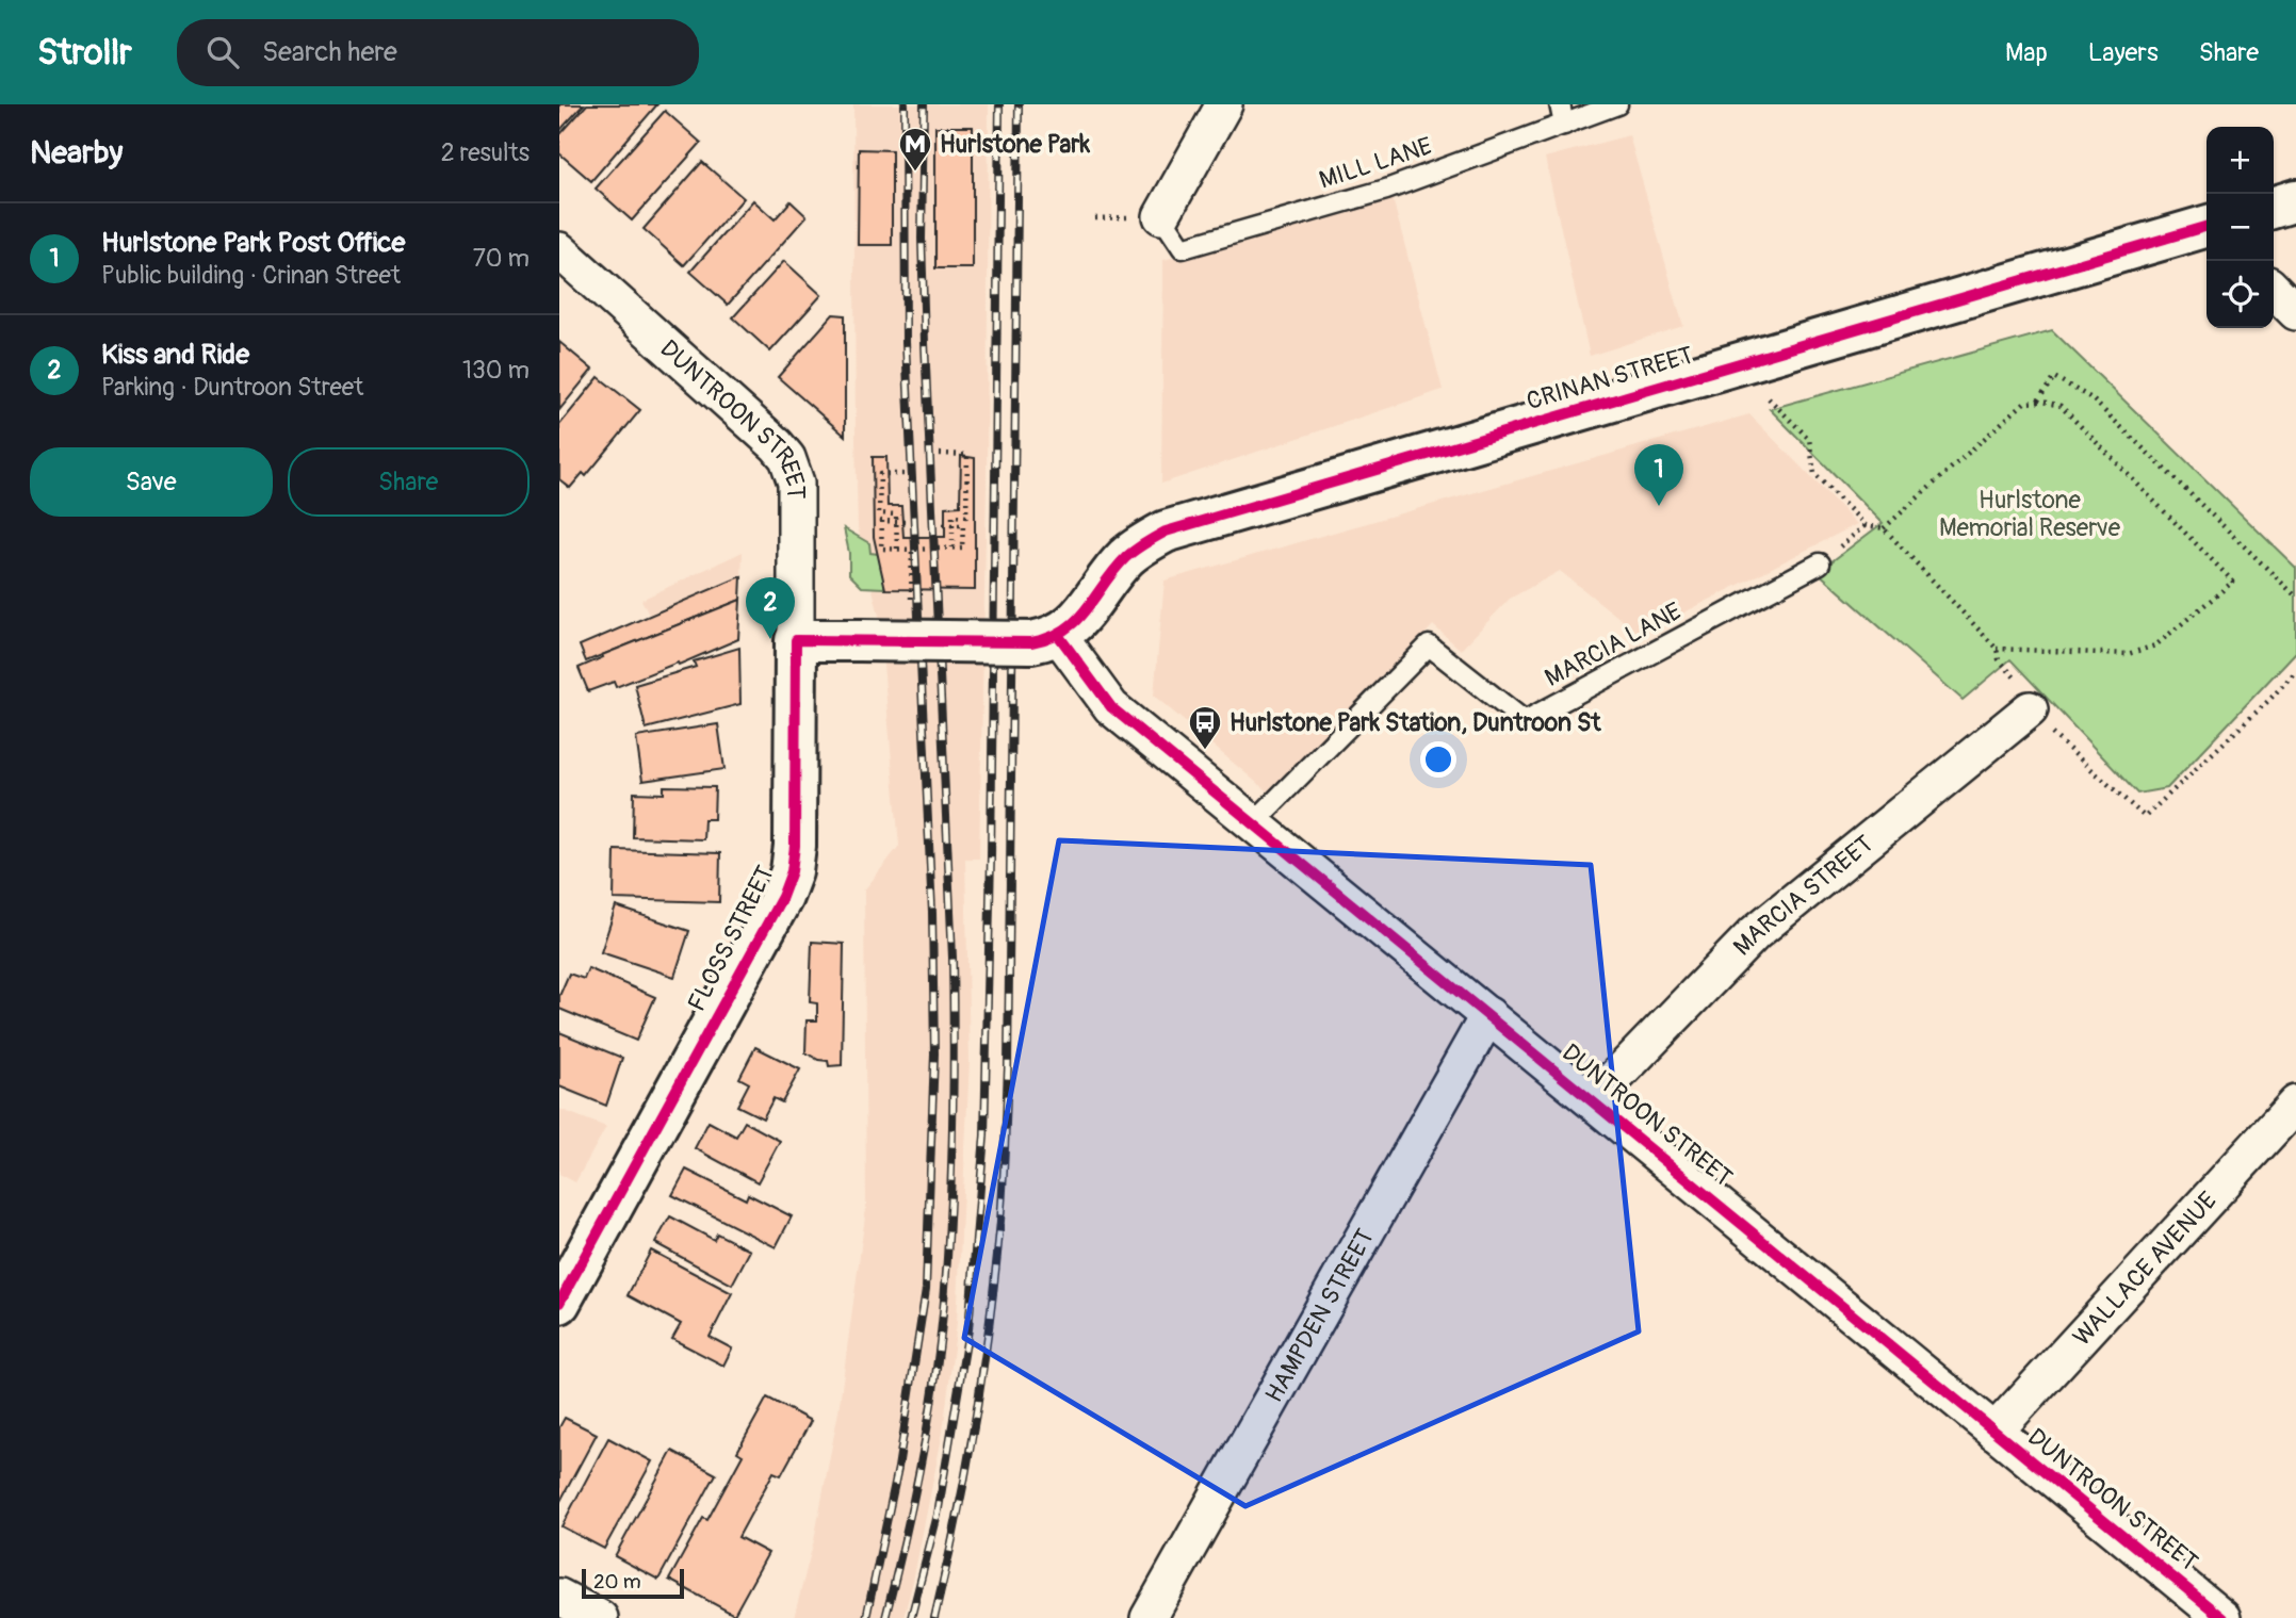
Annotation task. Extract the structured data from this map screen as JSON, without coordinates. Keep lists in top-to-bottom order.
{
  "streets": {
    "street": [
      "CRINAN STREET",
      "DUNTROON STREET",
      "MARCIA STREET",
      "FLOSS STREET",
      "WALLACE AVENUE",
      "HAMPDEN STREET"
    ],
    "lane": ["MILL LANE", "MARCIA LANE"]
  },
  "crossings": [
    ["CRINAN STREET", "DUNTROON STREET"],
    ["DUNTROON STREET", "MARCIA LANE"],
    ["DUNTROON STREET", "MARCIA STREET"],
    ["DUNTROON STREET", "FLOSS STREET"],
    ["DUNTROON STREET", "WALLACE AVENUE"],
    ["DUNTROON STREET", "HAMPDEN STREET"]
  ],
  "parks": ["Hurlstone Memorial Reserve"],
  "places": {
    "metro station": ["Hurlstone Park"],
    "bus stop": ["Hurlstone Park Station, Duntroon St"]
  },
  "scale_bar": "20 m",
  "page": {
    "header": "Strollr",
    "search": "Search here",
    "nav": ["Map", "Layers", "Share"],
    "heading": ["Nearby", "2 results"],
    "map_buttons": ["+", "−"],
    "list": [
      {
        "mark": "1",
        "name": "Hurlstone Park Post Office",
        "note": "Public building · Crinan Street",
        "value": "70 m"
      },
      {
        "mark": "2",
        "name": "Kiss and Ride",
        "note": "Parking · Duntroon Street",
        "value": "130 m"
      }
    ],
    "buttons": ["Save", "Share"],
    "pins": ["1", "2"],
    "scale": "20 m"
  }
}
